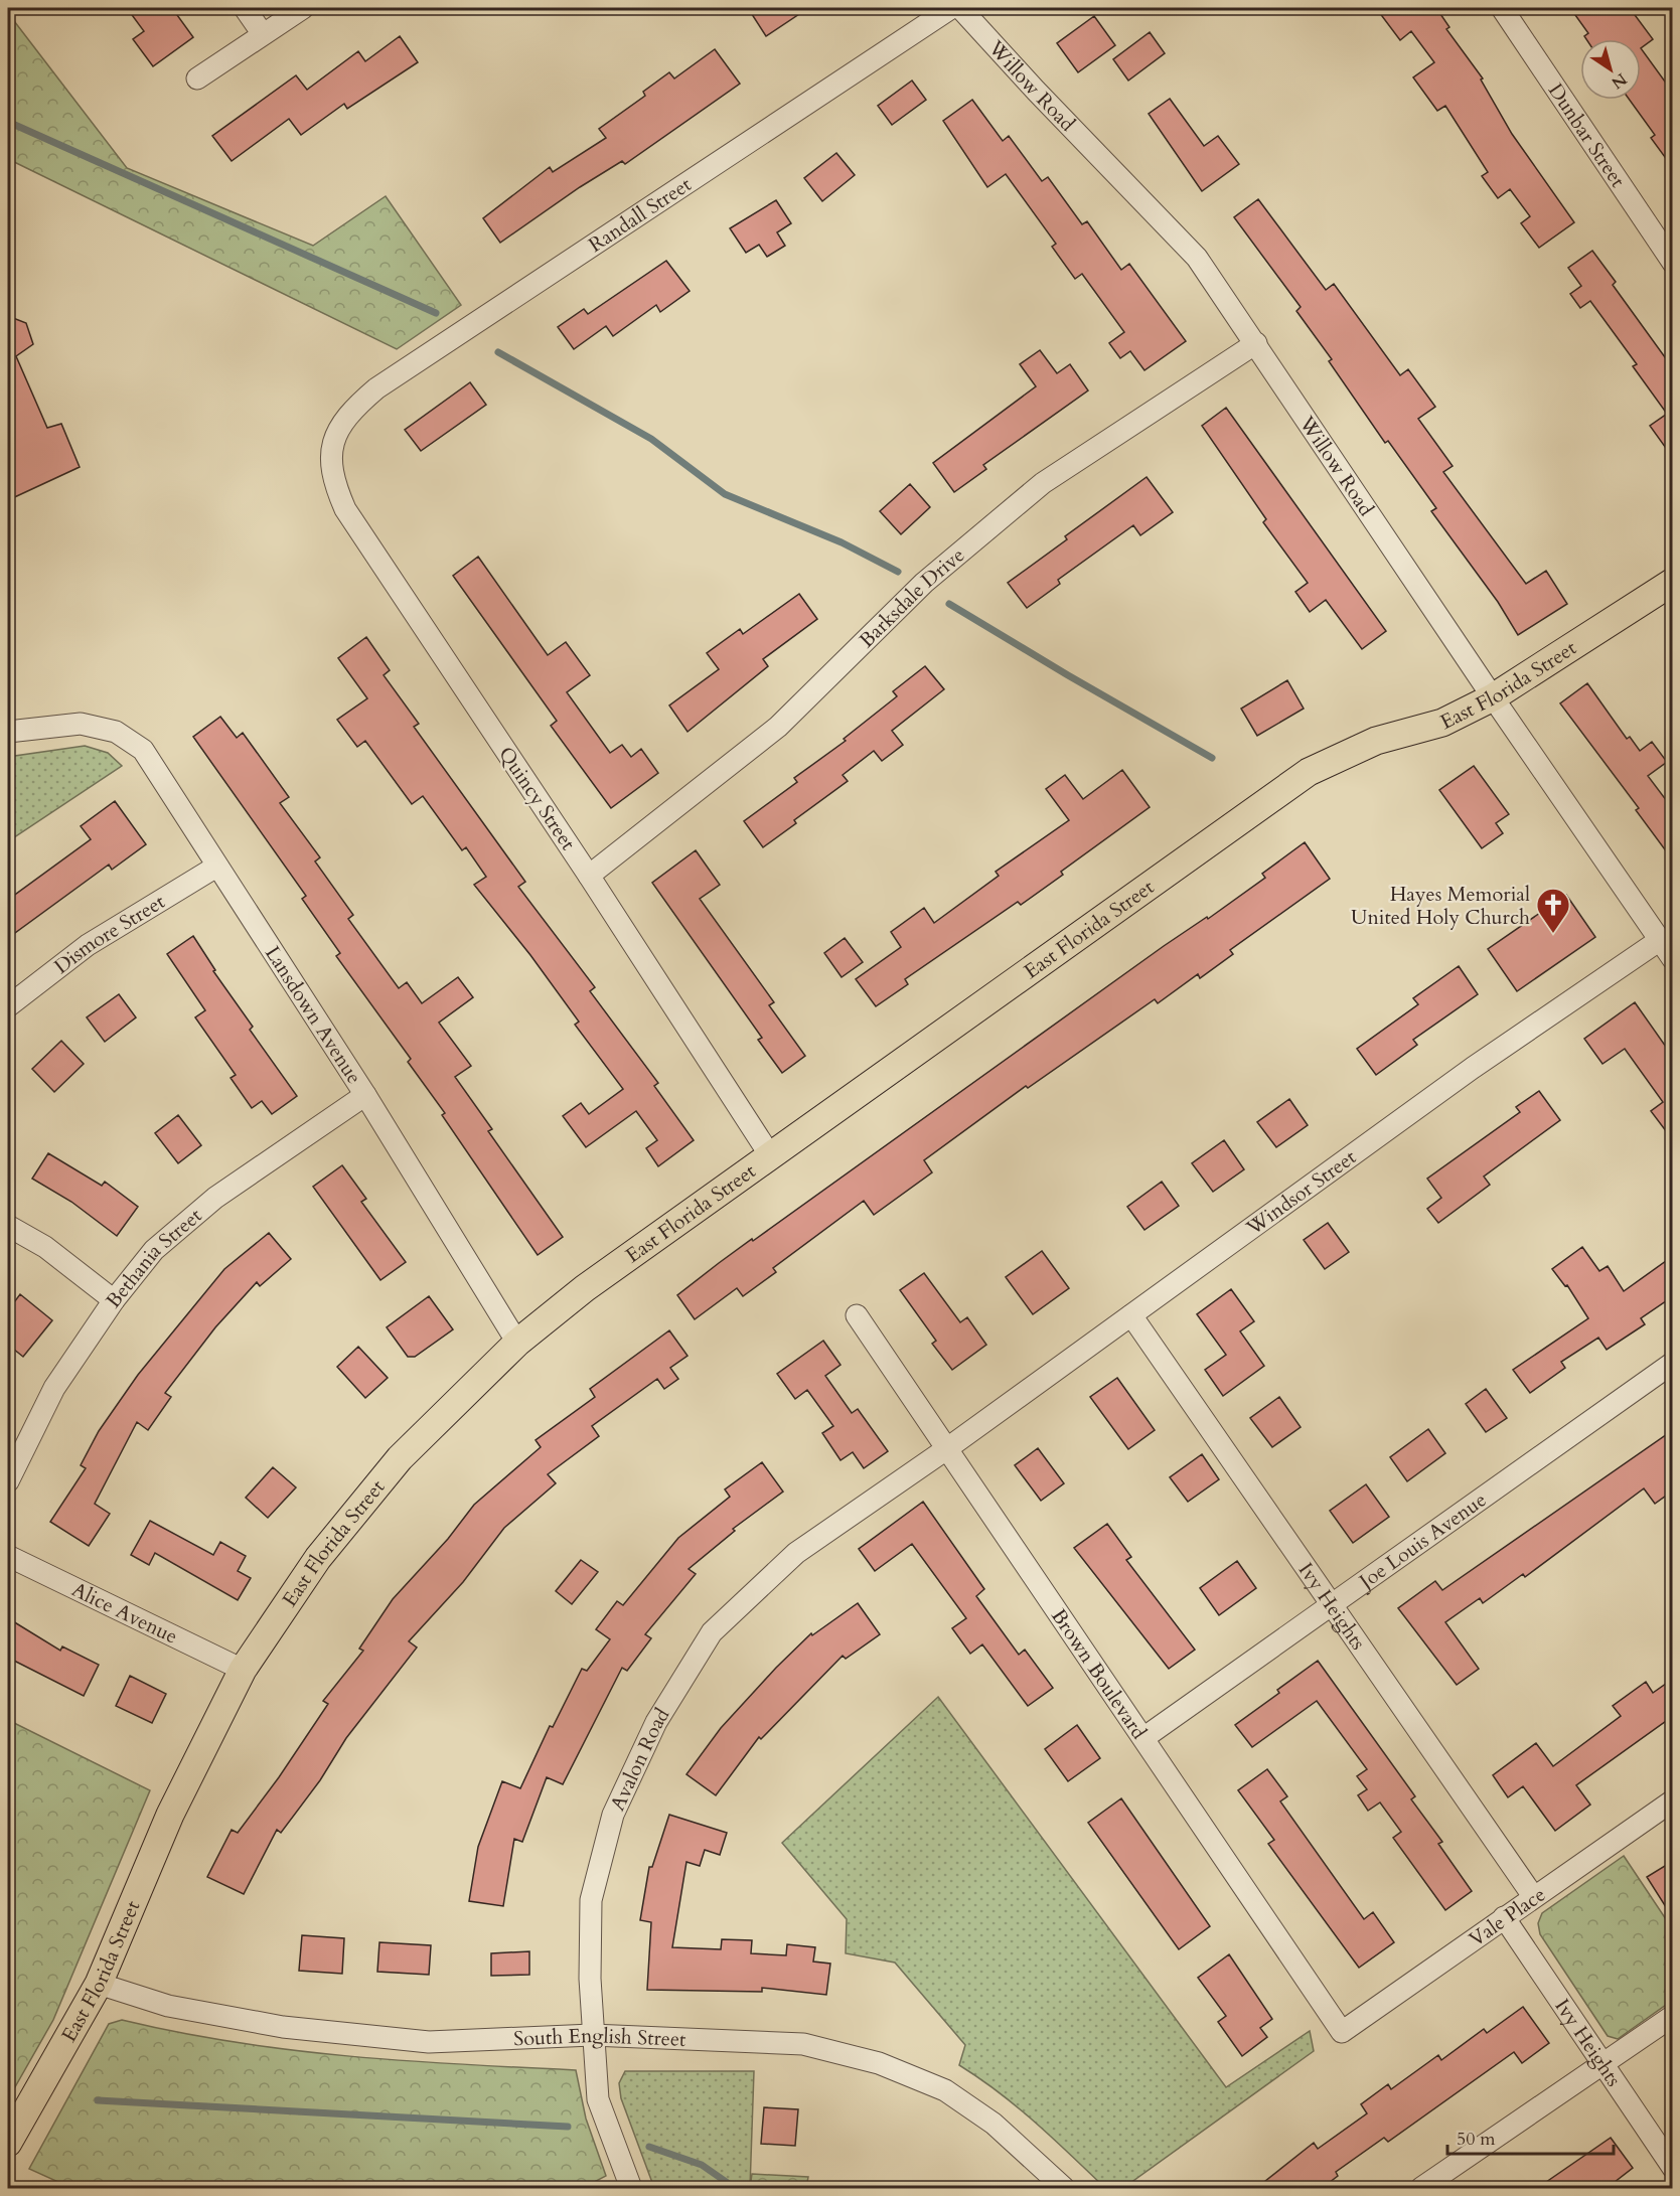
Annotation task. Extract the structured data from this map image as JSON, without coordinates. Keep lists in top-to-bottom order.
{
  "streets": {
    "main road": ["East Florida Street"],
    "street": [
      "Willow Road",
      "Dunbar Street",
      "Randall Street",
      "Barksdale Drive",
      "Quincy Street",
      "Dismore Street",
      "Lansdown Avenue",
      "Windsor Street",
      "Bethania Street",
      "Joe Louis Avenue",
      "Ivy Heights",
      "Alice Avenue",
      "Brown Boulevard",
      "Avalon Road",
      "Vale Place",
      "South English Street"
    ]
  },
  "crossings": [
    ["Willow Road", "Barksdale Drive"],
    ["Willow Road", "East Florida Street"],
    ["Willow Road", "Windsor Street"],
    ["Randall Street", "Quincy Street"],
    ["Barksdale Drive", "Quincy Street"],
    ["East Florida Street", "Quincy Street"],
    ["East Florida Street", "Lansdown Avenue"],
    ["East Florida Street", "Alice Avenue"],
    ["East Florida Street", "South English Street"],
    ["Dismore Street", "Lansdown Avenue"],
    ["Lansdown Avenue", "Bethania Street"],
    ["Windsor Street", "Ivy Heights"],
    ["Windsor Street", "Brown Boulevard"],
    ["Windsor Street", "Avalon Road"],
    ["Joe Louis Avenue", "Ivy Heights"],
    ["Joe Louis Avenue", "Brown Boulevard"],
    ["Ivy Heights", "Vale Place"],
    ["Brown Boulevard", "Avalon Road"],
    ["Brown Boulevard", "Vale Place"],
    ["Avalon Road", "South English Street"]
  ],
  "places": {
    "church": ["Hayes Memorial United Holy Church"]
  },
  "scale_bar": "50 m",
  "north": "bottom right"
}
